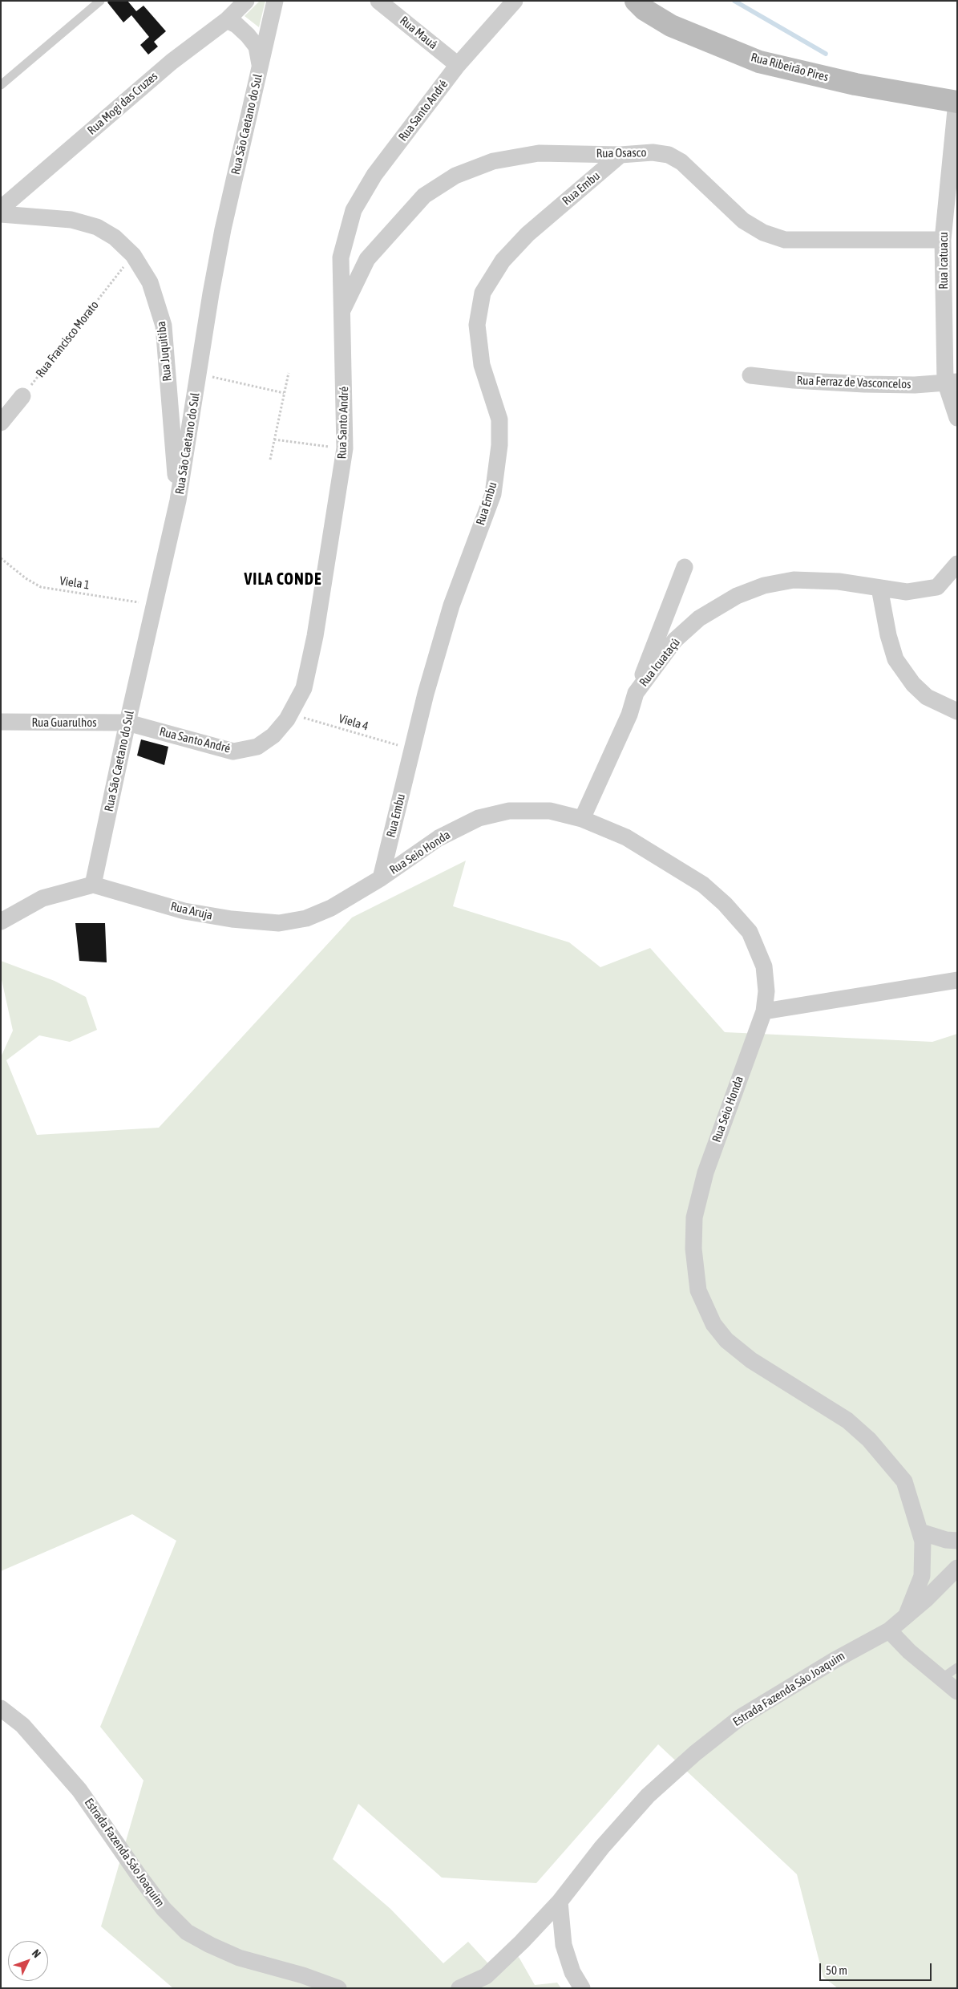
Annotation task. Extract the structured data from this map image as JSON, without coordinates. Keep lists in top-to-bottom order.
{
  "streets": {
    "street": [
      "Rua Mauá",
      "Rua Ribeirão Pires",
      "Rua Mogi das Cruzes",
      "Rua Santo André",
      "Rua São Caetano do Sul",
      "Rua Osasco",
      "Rua Embu",
      "Rua Icatuacu",
      "Rua Juquitiba",
      "Rua Ferraz de Vasconcelos",
      "Rua Icuataçú",
      "Rua Guarulhos",
      "Rua Seio Honda",
      "Rua Aruja",
      "Estrada Fazenda Sáo Joaquim"
    ],
    "path": ["Rua Francisco Morato", "Viela 1", "Viela 4"]
  },
  "crossings": [
    ["Rua Mauá", "Rua Santo André"],
    ["Rua Ribeirão Pires", "Rua Icatuacu"],
    ["Rua Santo André", "Rua São Caetano do Sul"],
    ["Rua Santo André", "Rua Osasco"],
    ["Rua Santo André", "Rua Guarulhos"],
    ["Rua Santo André", "Viela 4"],
    ["Rua São Caetano do Sul", "Rua Juquitiba"],
    ["Rua São Caetano do Sul", "Viela 1"],
    ["Rua São Caetano do Sul", "Rua Guarulhos"],
    ["Rua São Caetano do Sul", "Rua Aruja"],
    ["Rua Osasco", "Rua Embu"],
    ["Rua Osasco", "Rua Icatuacu"],
    ["Rua Embu", "Viela 4"],
    ["Rua Embu", "Rua Seio Honda"],
    ["Rua Embu", "Rua Aruja"],
    ["Rua Icatuacu", "Rua Ferraz de Vasconcelos"],
    ["Rua Francisco Morato", "Rua Juquitiba"],
    ["Rua Icuataçú", "Rua Seio Honda"],
    ["Rua Seio Honda", "Rua Aruja"],
    ["Rua Seio Honda", "Estrada Fazenda Sáo Joaquim"]
  ],
  "districts": ["VILA CONDE"],
  "scale_bar": "50 m",
  "north": "top right"
}
